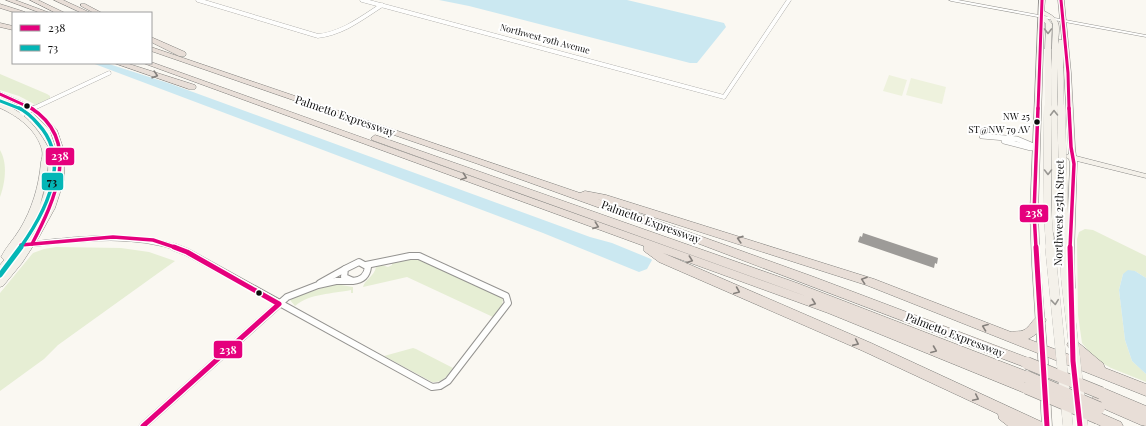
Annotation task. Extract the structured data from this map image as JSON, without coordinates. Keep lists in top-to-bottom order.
{
  "streets": {
    "highway": ["Palmetto Expressway"],
    "main road": ["Northwest 25th Street"],
    "street": ["Northwest 79th Avenue"]
  },
  "places": ["NW 25 ST@NW 79 AV"],
  "lines": ["transit line 238", "transit line 73"],
  "legend": ["238", "73"]
}
